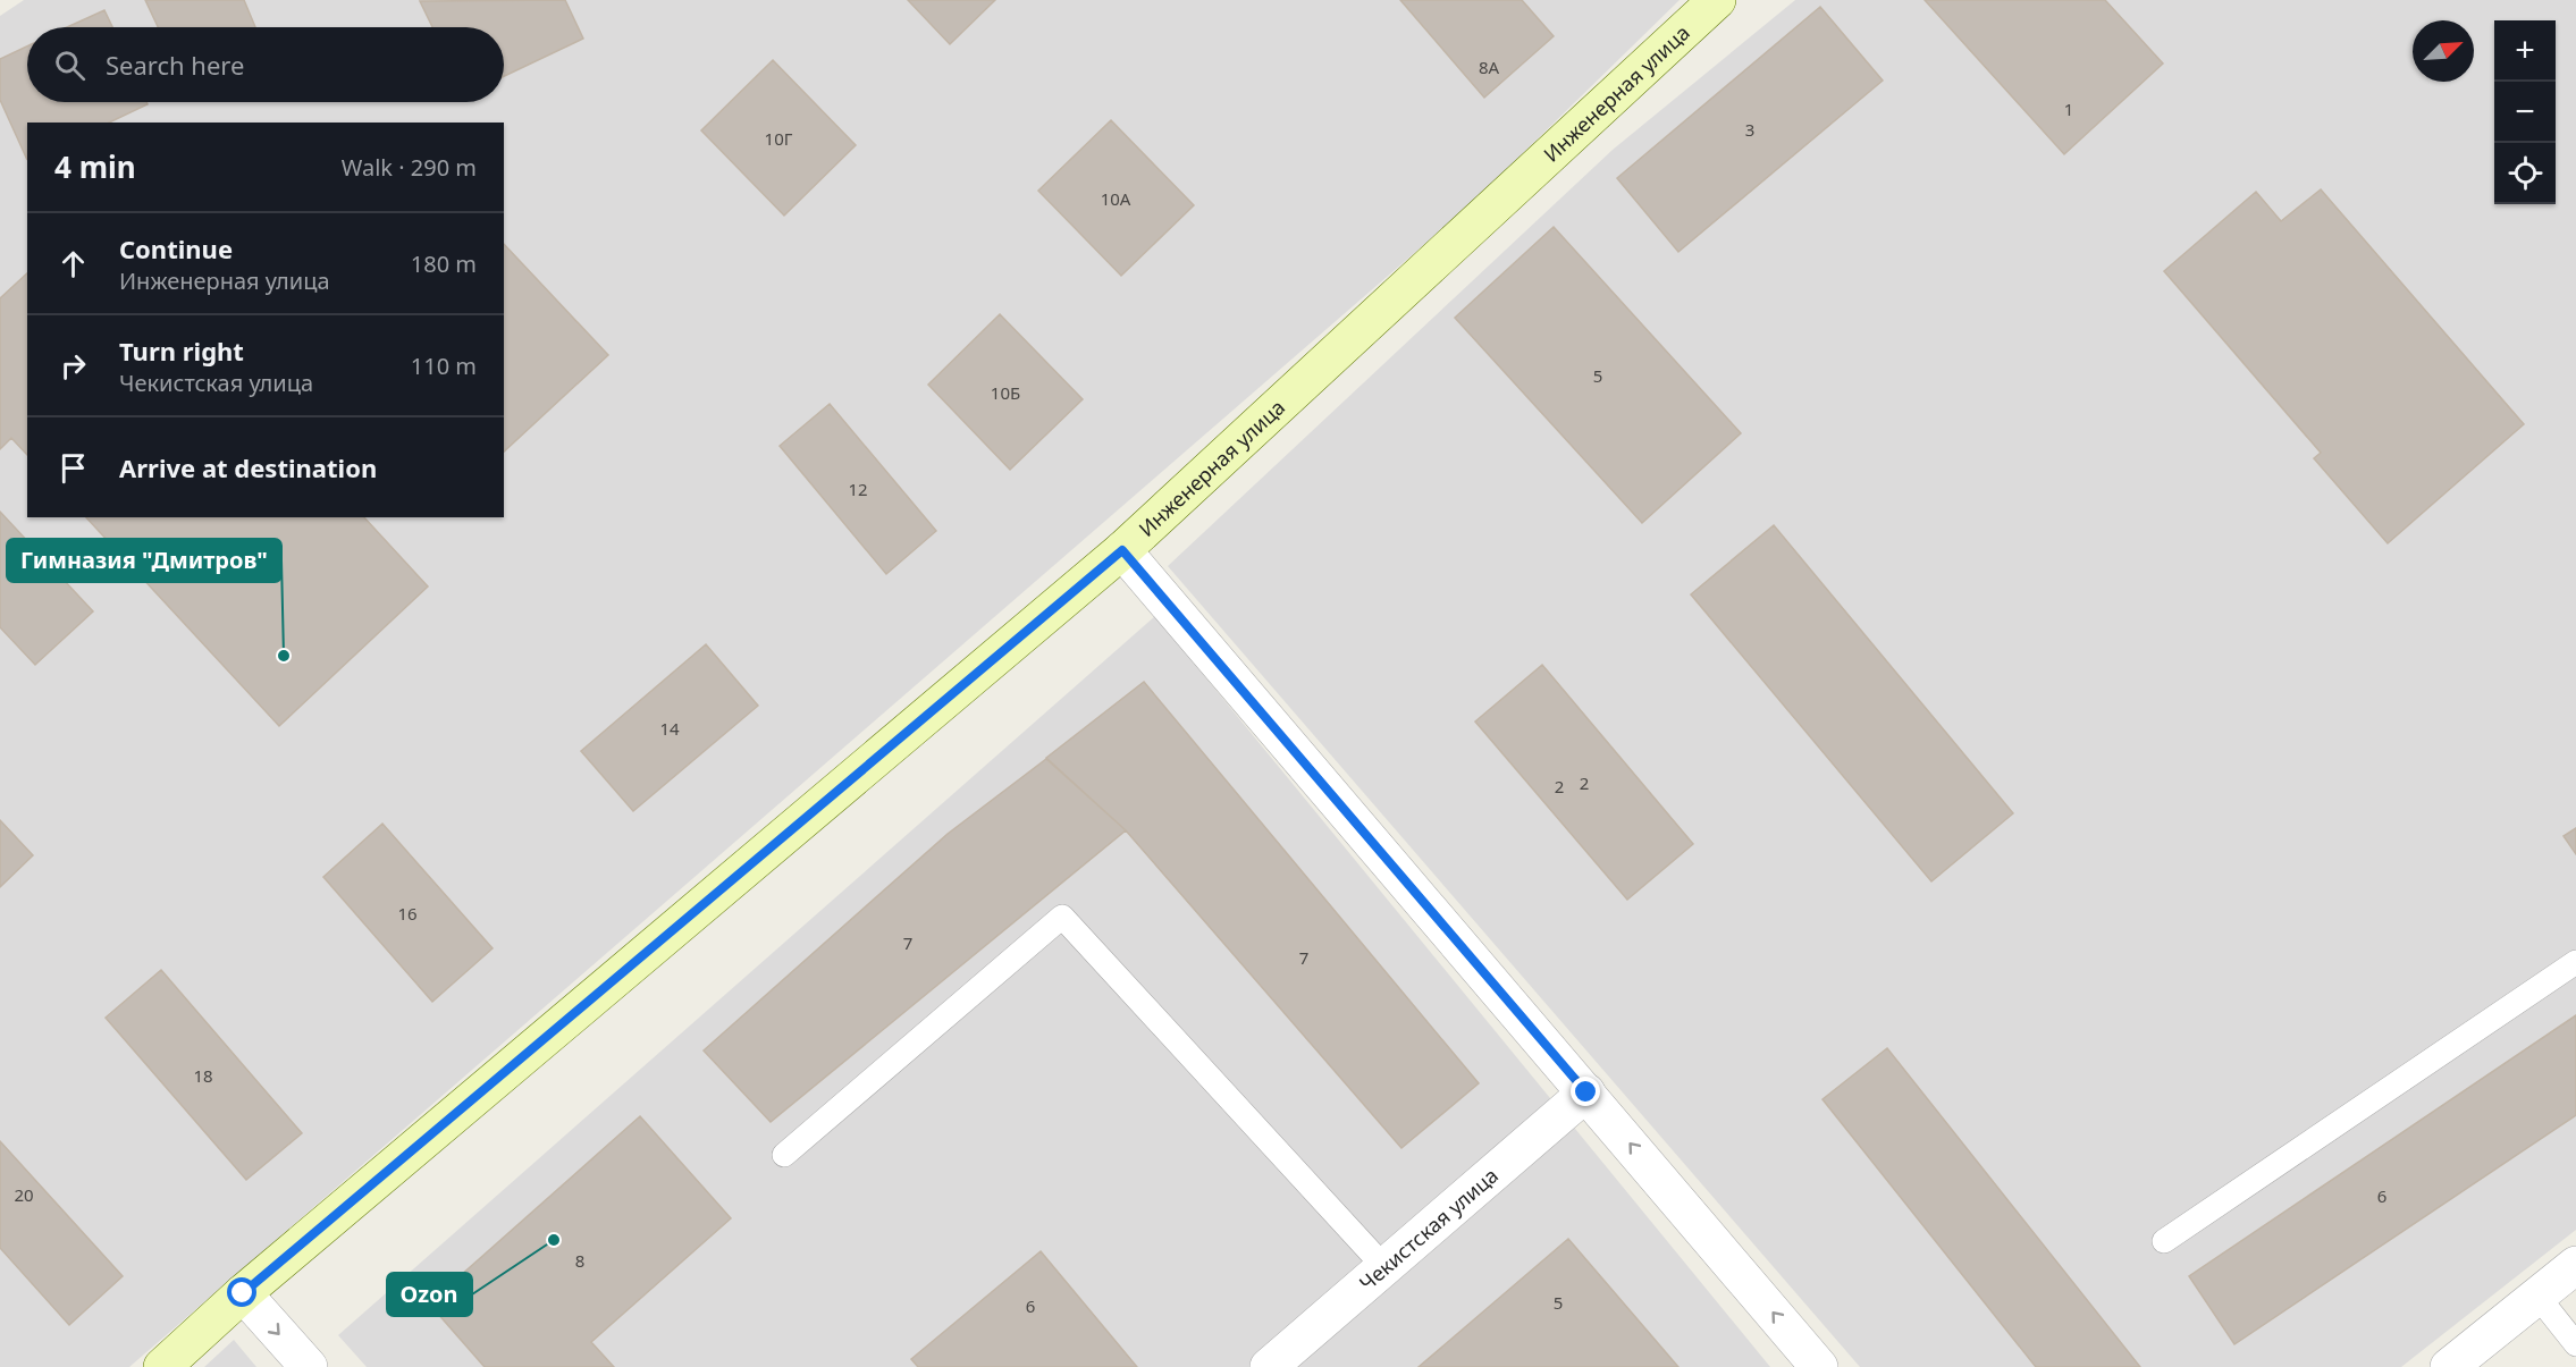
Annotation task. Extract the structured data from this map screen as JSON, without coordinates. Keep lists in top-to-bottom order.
{
  "streets": {
    "street": ["Инженерная улица", "Чекистская улица"]
  },
  "places": ["Гимназия \"Дмитров\"", "Ozon"],
  "house_numbers": [
    "8А",
    "1",
    "3",
    "10Г",
    "10А",
    "5",
    "10Б",
    "12",
    "14",
    "2",
    "2",
    "16",
    "7",
    "7",
    "18",
    "20",
    "6",
    "8",
    "5",
    "6"
  ],
  "north": "top right",
  "page": {
    "map_buttons": ["+", "−"],
    "search": "Search here",
    "heading": ["4 min", "Walk · 290 m"],
    "list": [
      ["Continue", "Инженерная улица", "180 m"],
      ["Turn right", "Чекистская улица", "110 m"],
      "Arrive at destination"
    ]
  }
}
